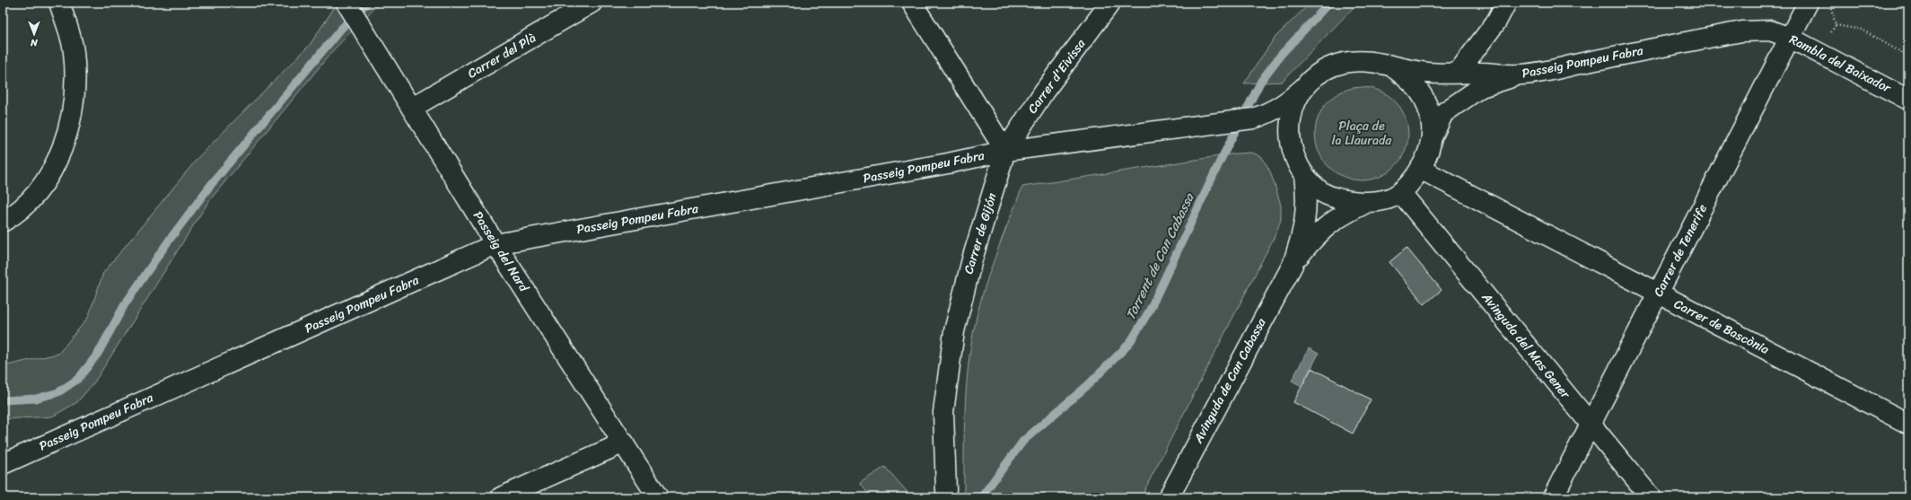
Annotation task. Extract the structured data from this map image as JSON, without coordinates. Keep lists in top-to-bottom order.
{
  "streets": {
    "street": [
      "Carrer del Plà",
      "Passeig Pompeu Fabra",
      "Rambla del Baixador",
      "Carrer d'Eivissa",
      "Carrer de Gijón",
      "Carrer de Tenerife",
      "Passeig del Nard",
      "Carrer de Bascònia",
      "Avinguda del Mas Gener",
      "Avinguda de Can Cabassa"
    ]
  },
  "crossings": [
    ["Carrer del Plà", "Passeig del Nard"],
    ["Passeig Pompeu Fabra", "Rambla del Baixador"],
    ["Passeig Pompeu Fabra", "Carrer d'Eivissa"],
    ["Passeig Pompeu Fabra", "Carrer de Gijón"],
    ["Passeig Pompeu Fabra", "Passeig del Nard"],
    ["Rambla del Baixador", "Carrer de Tenerife"],
    ["Carrer d'Eivissa", "Carrer de Gijón"],
    ["Carrer de Tenerife", "Carrer de Bascònia"],
    ["Carrer de Tenerife", "Avinguda del Mas Gener"]
  ],
  "water": ["Torrent de Can Cabassa"],
  "parks": ["Plaça de la Llaurada"],
  "north": "bottom"
}
